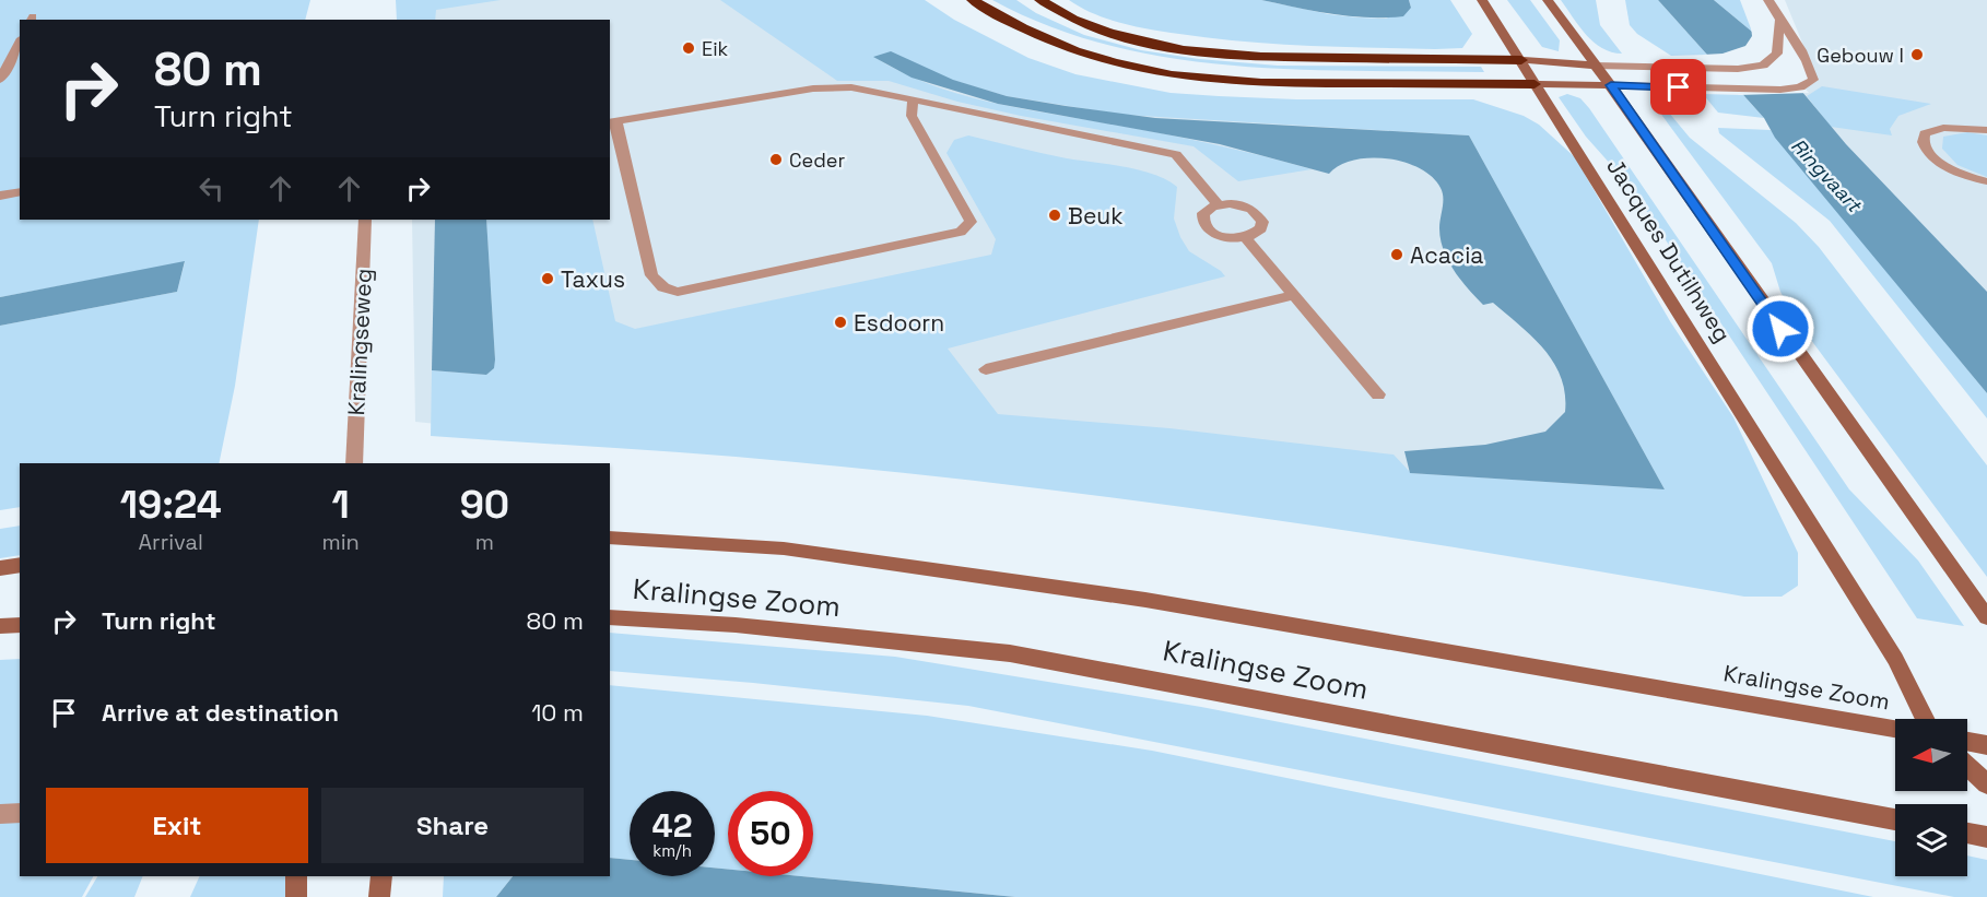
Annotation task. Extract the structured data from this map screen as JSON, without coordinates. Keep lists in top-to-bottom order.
{
  "streets": {
    "main road": ["Jacques Dutilhweg", "Kralingse Zoom"],
    "street": ["Kralingseweg"]
  },
  "water": ["Ringvaart"],
  "places": [
    "Eik",
    "Gebouw I",
    "Ceder",
    "Beuk",
    "Acacia",
    "Taxus",
    "Esdoorn"
  ],
  "north": "left",
  "page": {
    "turn": ["80 m", "Turn right"],
    "eta": [
      "19:24",
      "Arrival",
      "1",
      "min",
      "90",
      "m"
    ],
    "list": [
      {
        "name": "Turn right",
        "value": "80 m"
      },
      {
        "name": "Arrive at destination",
        "value": "10 m"
      }
    ],
    "buttons": ["Exit", "Share"],
    "speed": "42 km/h",
    "limit": "50"
  }
}
